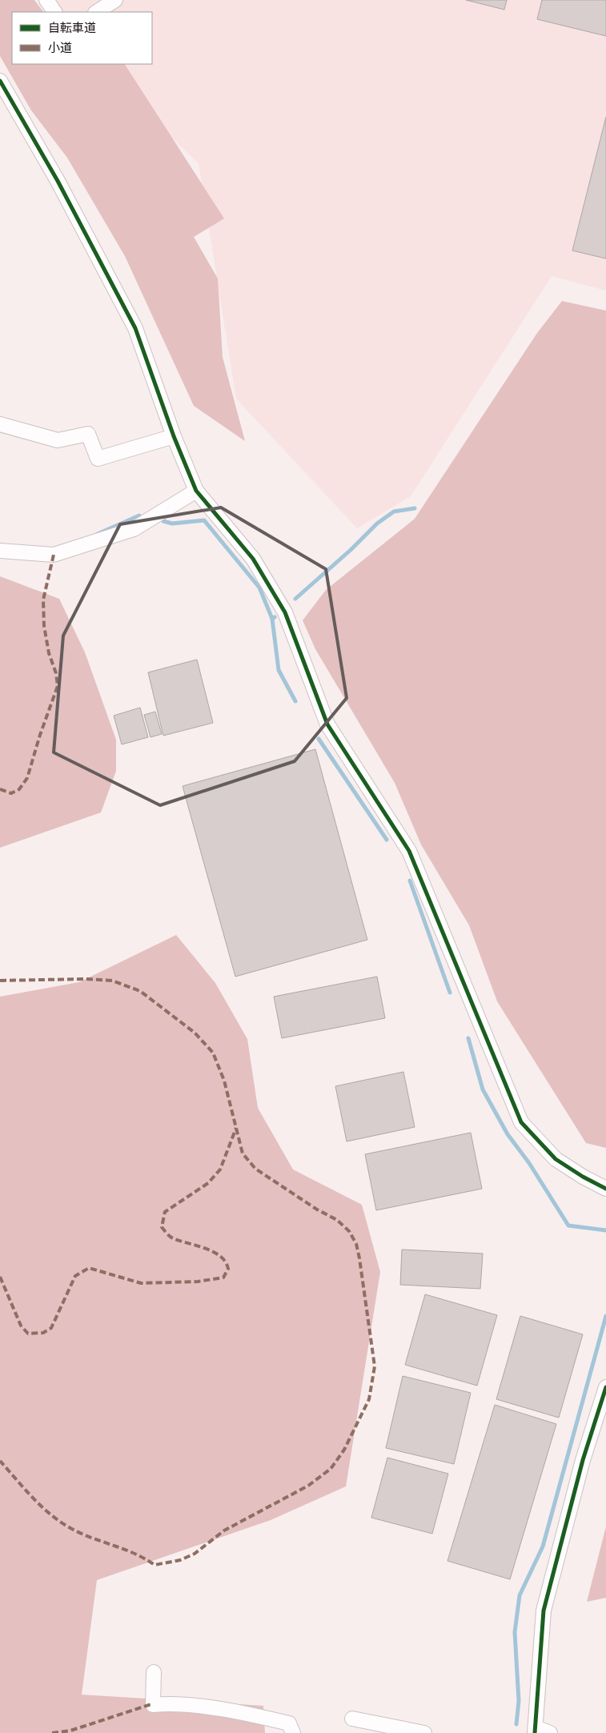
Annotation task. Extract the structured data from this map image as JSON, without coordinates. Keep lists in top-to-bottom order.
{
  "legend": ["自転車道", "小道"]
}
